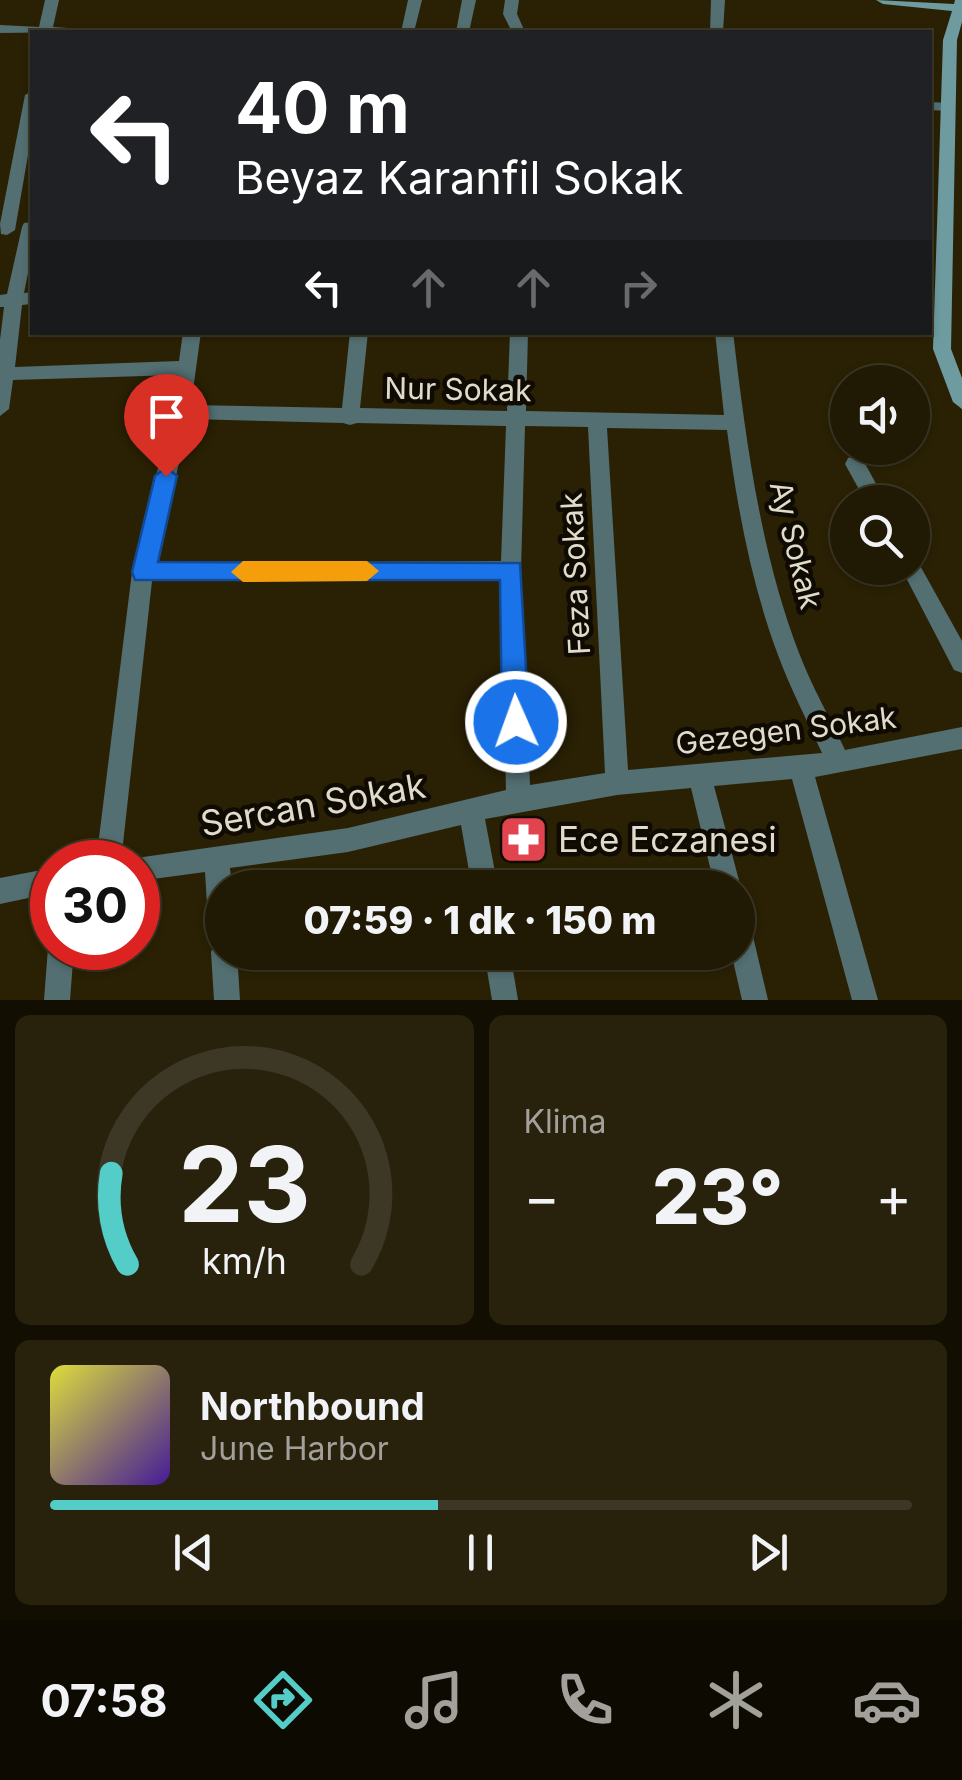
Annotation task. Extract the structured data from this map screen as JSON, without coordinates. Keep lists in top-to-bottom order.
{
  "streets": {
    "street": [
      "Nur Sokak",
      "Ay Sokak",
      "Feza Sokak",
      "Gezegen Sokak",
      "Sercan Sokak"
    ]
  },
  "crossings": [
    ["Nur Sokak", "Ay Sokak"],
    ["Nur Sokak", "Feza Sokak"],
    ["Ay Sokak", "Gezegen Sokak"],
    ["Feza Sokak", "Gezegen Sokak"],
    ["Feza Sokak", "Sercan Sokak"],
    ["Gezegen Sokak", "Sercan Sokak"]
  ],
  "places": {
    "pharmacy": ["Ece Eczanesi"]
  },
  "page": {
    "turn": ["40 m", "Beyaz Karanfil Sokak"],
    "limit": "30",
    "trip": "07:59 · 1 dk · 150 m",
    "tile": "Klima",
    "heat": ["−", "23°", "+"],
    "song": ["Northbound", "June Harbor"],
    "tabs": "07:58",
    "gauge": ["23", "km/h"]
  }
}
